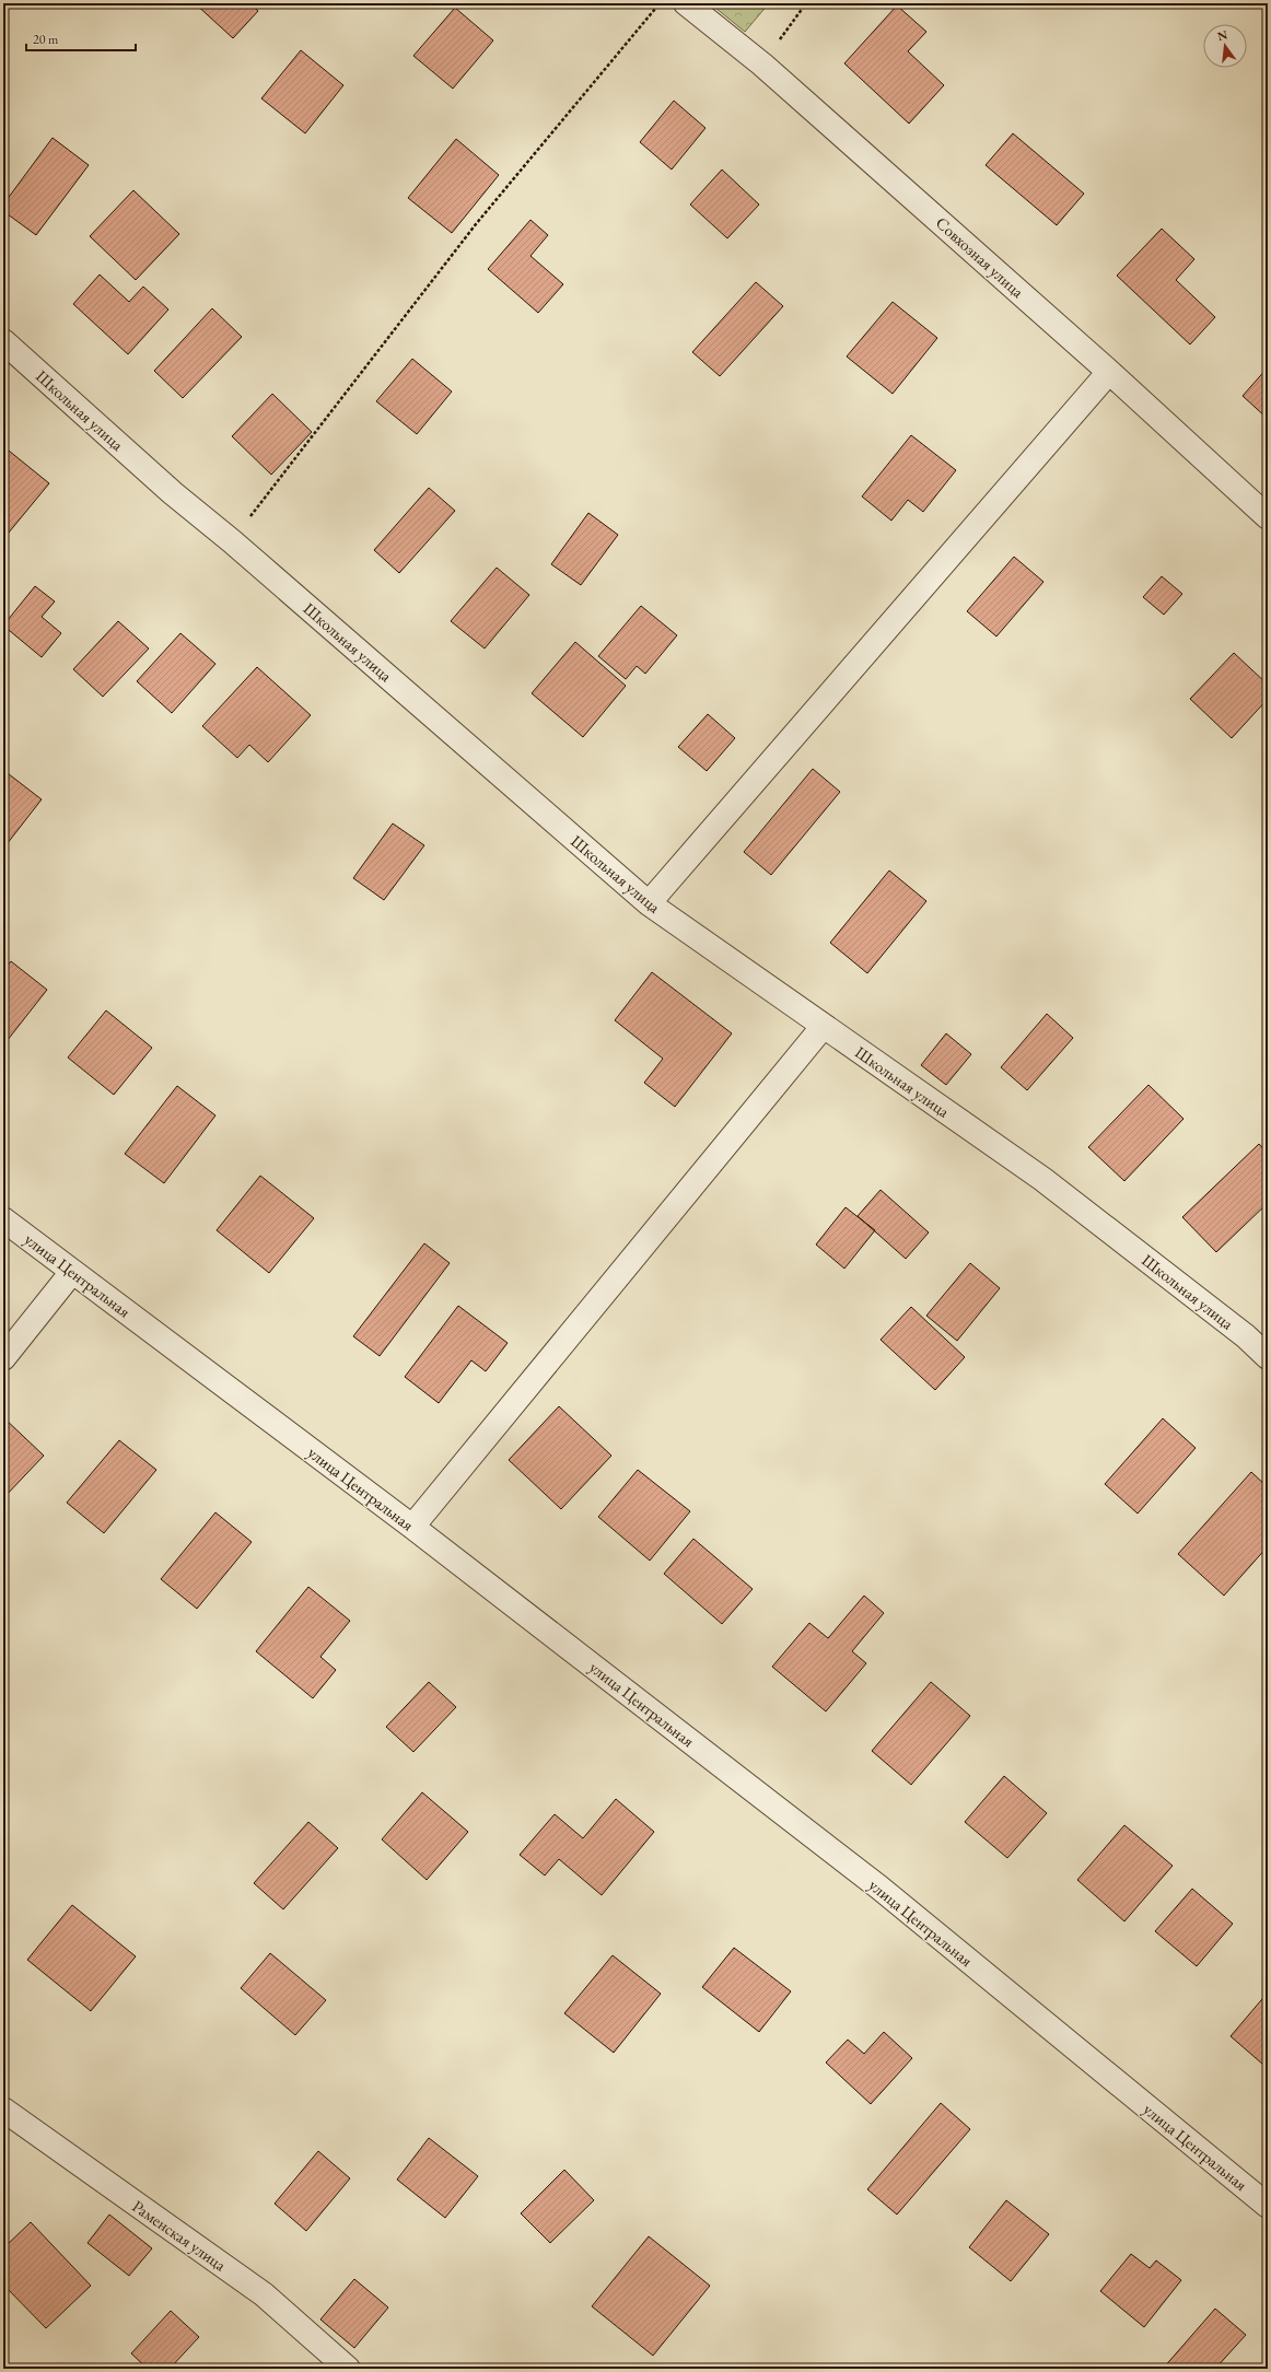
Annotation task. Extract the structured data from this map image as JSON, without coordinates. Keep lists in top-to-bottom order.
{
  "streets": {
    "street": [
      "Совхозная улица",
      "Школьная улица",
      "улица Центральная",
      "Раменская улица"
    ]
  },
  "scale_bar": "20 m",
  "north": "top"
}
